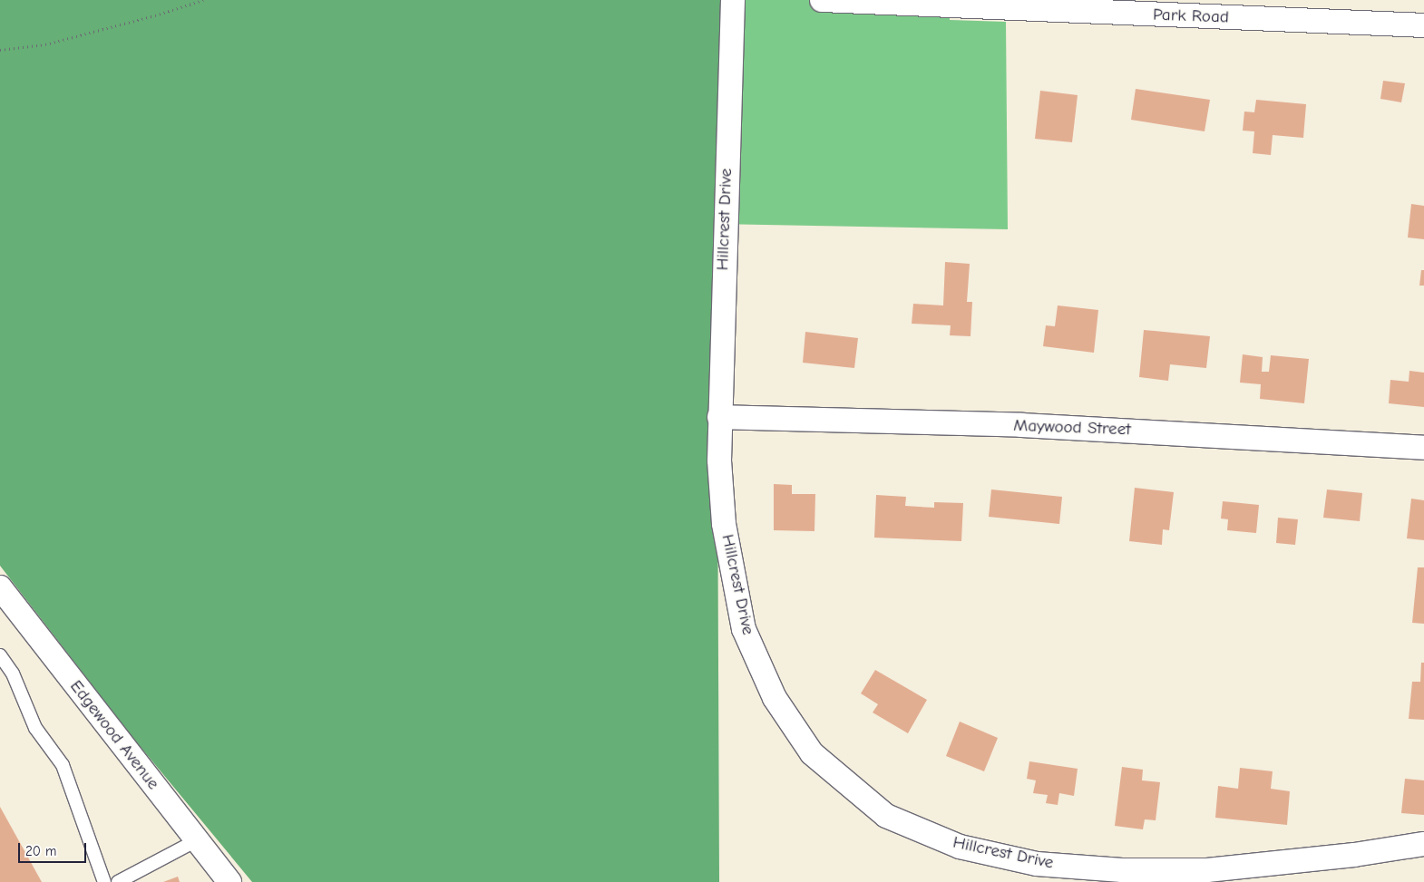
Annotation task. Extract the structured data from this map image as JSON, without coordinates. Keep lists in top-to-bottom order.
{
  "streets": {
    "street": [
      "Park Road",
      "Hillcrest Drive",
      "Maywood Street",
      "Edgewood Avenue"
    ]
  },
  "crossings": [
    ["Hillcrest Drive", "Maywood Street"]
  ],
  "scale_bar": "20 m"
}
